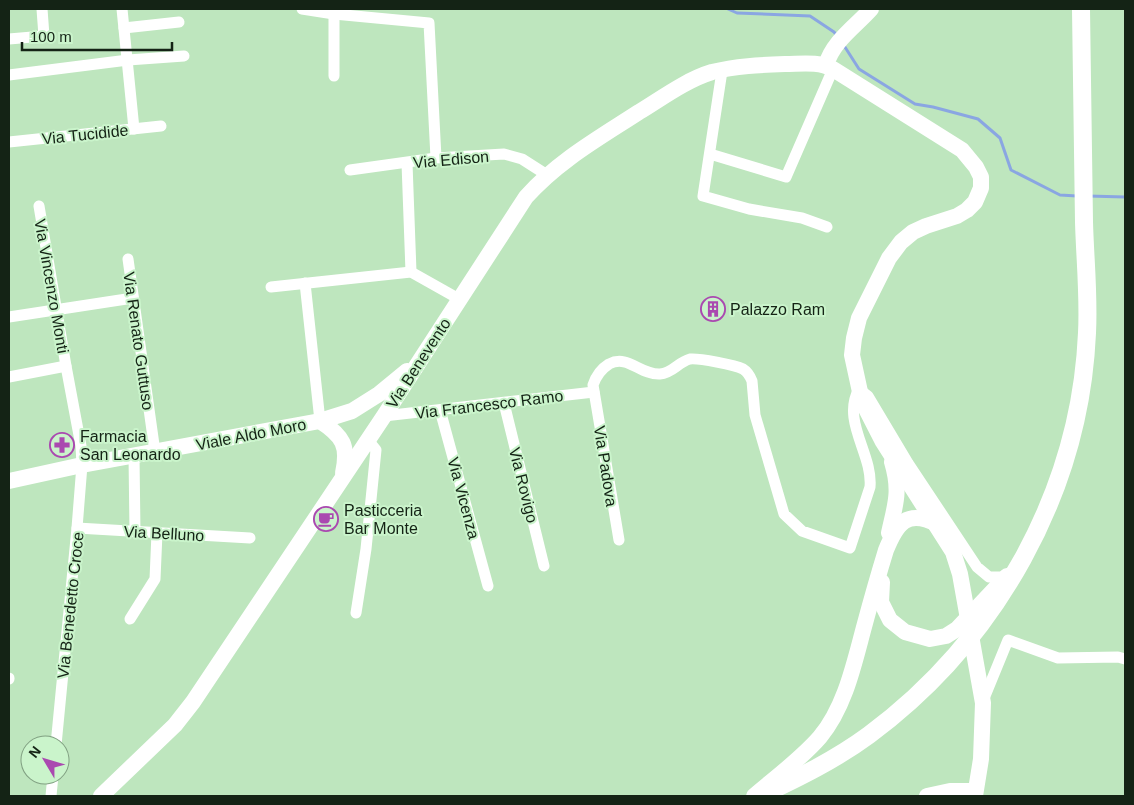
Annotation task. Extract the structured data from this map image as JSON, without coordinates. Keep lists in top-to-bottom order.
{
  "streets": {
    "main road": ["Via Benevento", "Viale Aldo Moro"],
    "street": [
      "Via Tucidide",
      "Via Edison",
      "Via Vincenzo Monti",
      "Via Renato Guttuso",
      "Via Francesco Ramo",
      "Via Padova",
      "Via Rovigo",
      "Via Vicenza",
      "Via Belluno",
      "Via Benedetto Croce"
    ]
  },
  "crossings": [
    ["Via Edison", "Via Benevento"],
    ["Via Vincenzo Monti", "Viale Aldo Moro"],
    ["Via Vincenzo Monti", "Via Benedetto Croce"],
    ["Via Renato Guttuso", "Viale Aldo Moro"],
    ["Via Benevento", "Via Francesco Ramo"],
    ["Via Benevento", "Viale Aldo Moro"],
    ["Via Francesco Ramo", "Via Padova"],
    ["Via Francesco Ramo", "Via Rovigo"],
    ["Via Francesco Ramo", "Via Vicenza"],
    ["Viale Aldo Moro", "Via Benedetto Croce"],
    ["Via Belluno", "Via Benedetto Croce"]
  ],
  "places": {
    "building": ["Palazzo Ram"],
    "pharmacy": ["Farmacia San Leonardo"],
    "cafe": ["Pasticceria Bar Monte"]
  },
  "scale_bar": "100 m",
  "north": "top left"
}
